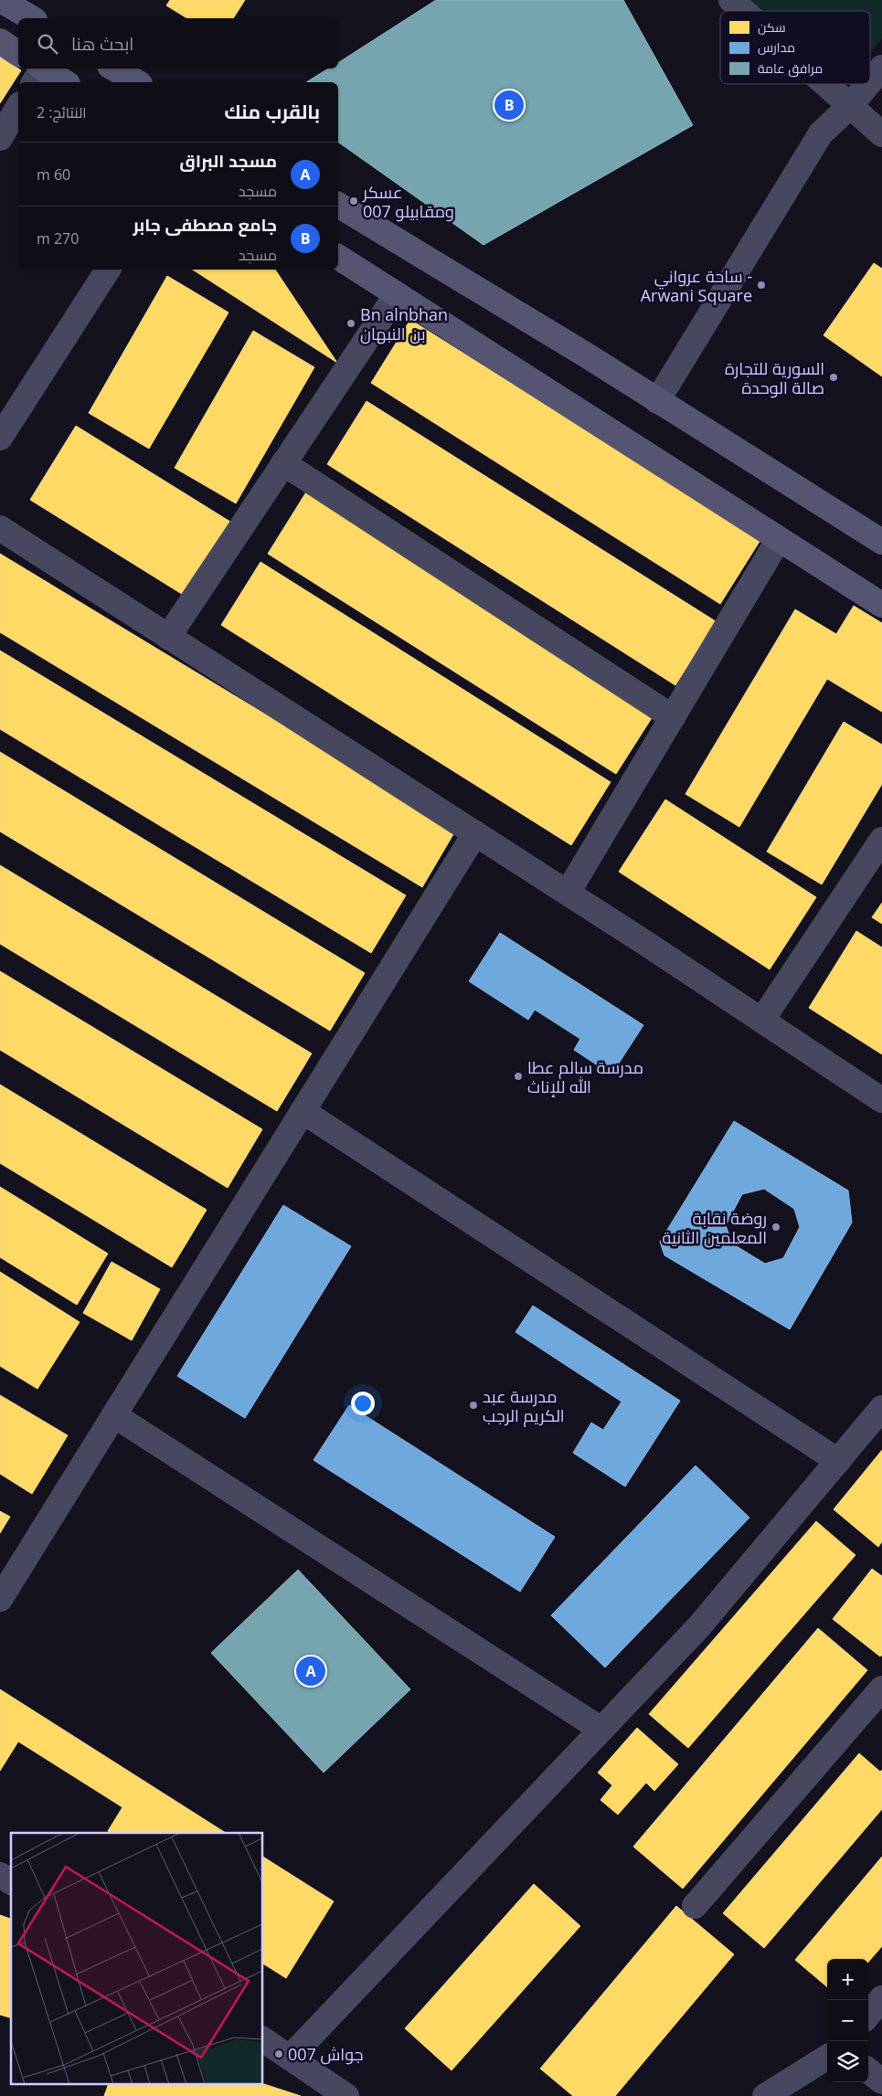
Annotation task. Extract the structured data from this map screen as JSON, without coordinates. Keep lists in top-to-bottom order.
{
  "places": [
    "عسكر ومقابيلو 007",
    "ساحة عرواني - Arwani Square",
    "Bn alnbhan بن النبهان",
    "السورية للتجارة صالة الوحدة",
    "مدرسة سالم عطا الله للإناث",
    "روضة نقابة المعلمين الثانية",
    "مدرسة عبد الكريم الرجب",
    "جواش 007"
  ],
  "legend": ["سكن", "مدارس", "مرافق عامة"],
  "page": {
    "search": "ابحث هنا",
    "heading": ["بالقرب منك", "النتائج: 2"],
    "pins": ["B", "A"],
    "list": [
      {
        "mark": "A",
        "name": "مسجد البراق",
        "note": "مسجد",
        "value": "60 m"
      },
      {
        "mark": "B",
        "name": "جامع مصطفى جابر",
        "note": "مسجد",
        "value": "270 m"
      }
    ],
    "map_buttons": ["+", "−"]
  }
}
